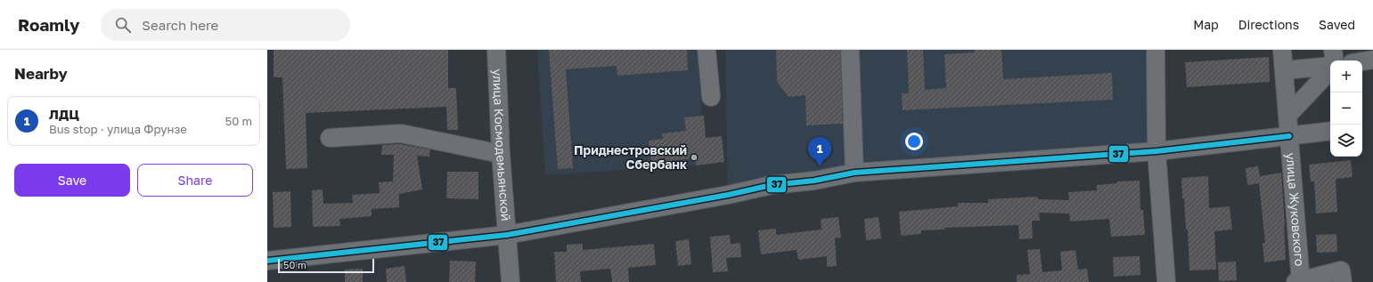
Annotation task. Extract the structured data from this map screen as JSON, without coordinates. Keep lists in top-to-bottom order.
{
  "streets": {
    "street": ["улица Космодемьянской", "улица Жуковского"]
  },
  "places": ["Приднестровский Сбербанк"],
  "lines": ["transit line 37"],
  "scale_bar": "50 m",
  "page": {
    "header": "Roamly",
    "search": "Search here",
    "nav": ["Map", "Directions", "Saved"],
    "heading": "Nearby",
    "map_buttons": ["+", "−"],
    "list": [
      {
        "mark": "1",
        "name": "ЛДЦ",
        "note": "Bus stop · улица Фрунзе",
        "value": "50 m"
      }
    ],
    "pins": "1",
    "buttons": ["Save", "Share"],
    "scale": "50 m"
  }
}
